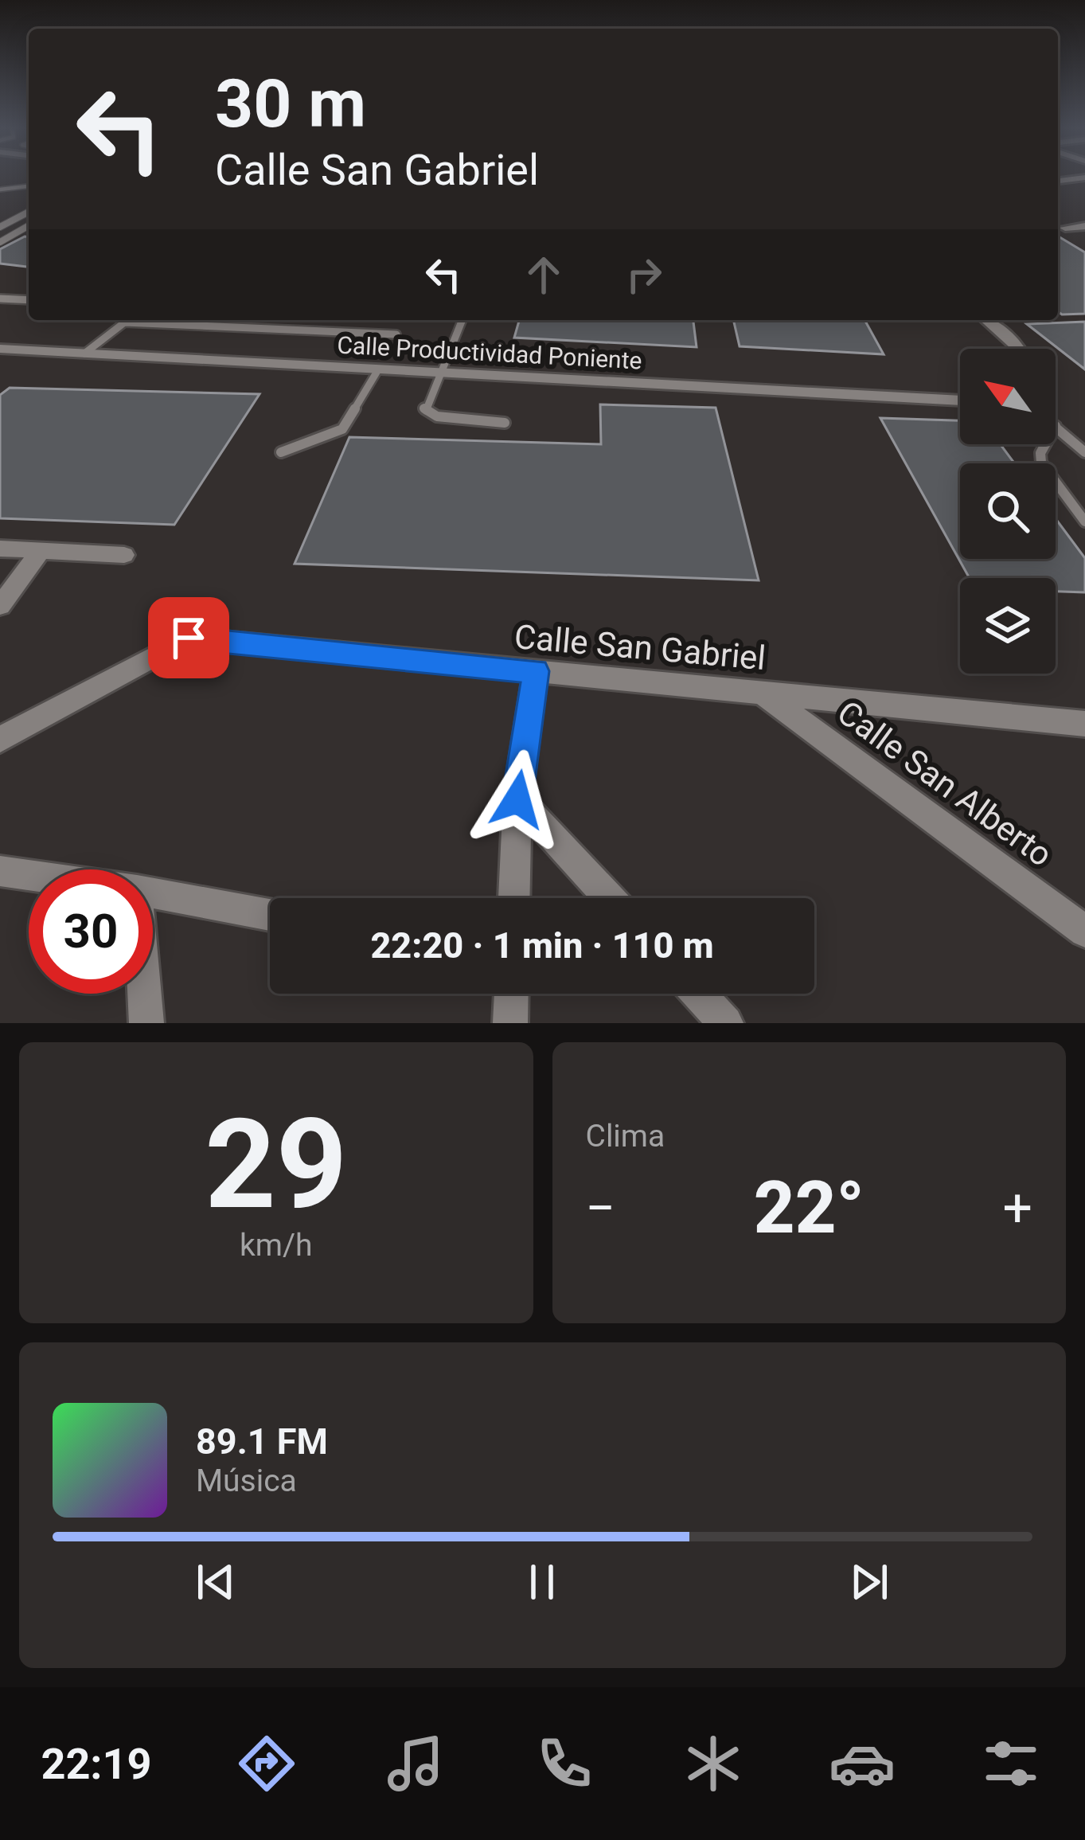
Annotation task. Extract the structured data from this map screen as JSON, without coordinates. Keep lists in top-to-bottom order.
{
  "streets": {
    "street": ["Calle Productividad Poniente", "Calle San Gabriel", "Calle San Alberto"]
  },
  "crossings": [
    ["Calle San Gabriel", "Calle San Alberto"]
  ],
  "north": "top left",
  "page": {
    "turn": ["30 m", "Calle San Gabriel"],
    "limit": "30",
    "trip": "22:20 · 1 min · 110 m",
    "tile": [
      ["29", "km/h"],
      "Clima"
    ],
    "heat": ["−", "22°", "+"],
    "song": ["89.1 FM", "Música"],
    "tabs": "22:19"
  }
}
